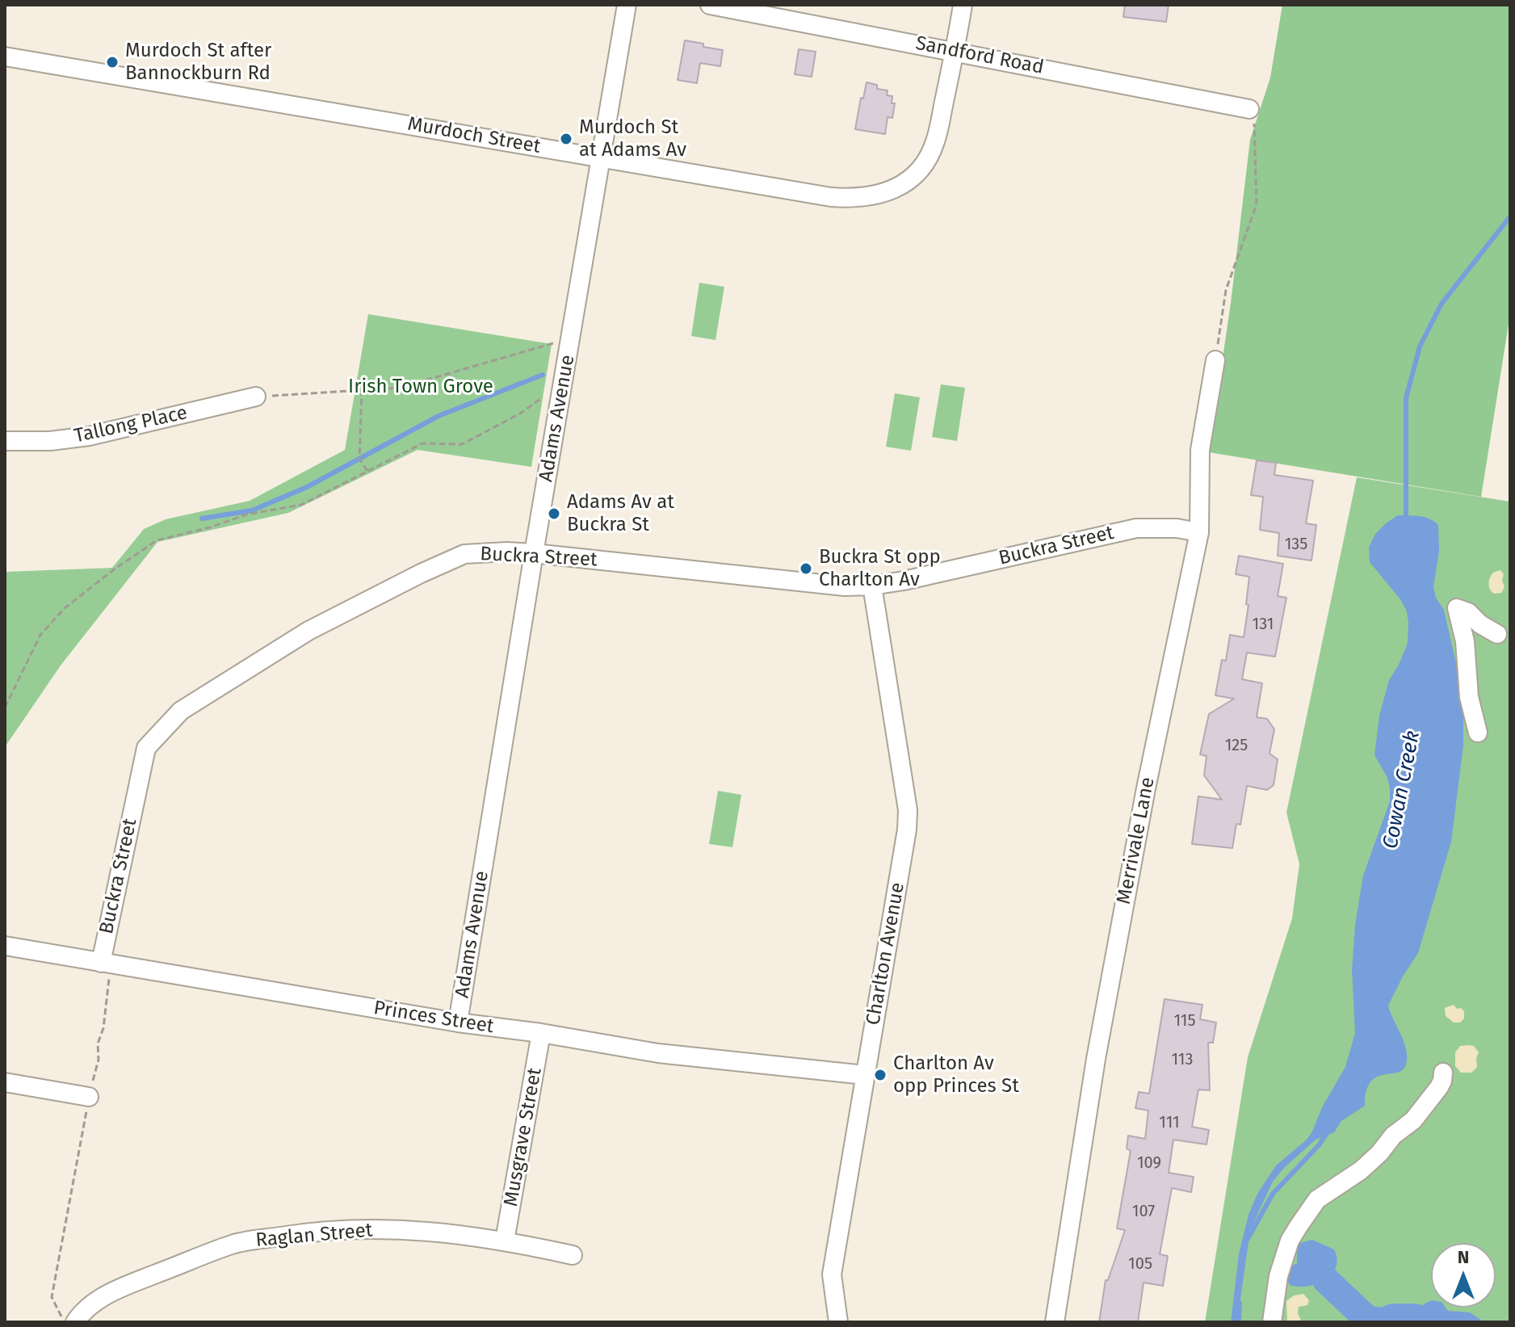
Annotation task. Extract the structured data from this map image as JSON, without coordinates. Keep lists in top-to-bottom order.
{
  "streets": {
    "street": [
      "Sandford Road",
      "Murdoch Street",
      "Adams Avenue",
      "Tallong Place",
      "Buckra Street",
      "Merrivale Lane",
      "Charlton Avenue",
      "Princes Street",
      "Musgrave Street",
      "Raglan Street"
    ]
  },
  "crossings": [
    ["Sandford Road", "Murdoch Street"],
    ["Murdoch Street", "Adams Avenue"],
    ["Adams Avenue", "Buckra Street"],
    ["Adams Avenue", "Princes Street"],
    ["Buckra Street", "Merrivale Lane"],
    ["Buckra Street", "Charlton Avenue"],
    ["Buckra Street", "Princes Street"],
    ["Charlton Avenue", "Princes Street"],
    ["Princes Street", "Musgrave Street"],
    ["Musgrave Street", "Raglan Street"]
  ],
  "water": ["Cowan Creek"],
  "parks": ["Irish Town Grove"],
  "places": [
    "Murdoch St after Bannockburn Rd",
    "Murdoch St at Adams Av",
    "Adams Av at Buckra St",
    "Buckra St opp Charlton Av",
    "Charlton Av opp Princes St"
  ],
  "house_numbers": [
    "135",
    "131",
    "125",
    "115",
    "113",
    "111",
    "109",
    "107",
    "105"
  ],
  "north": "top"
}
